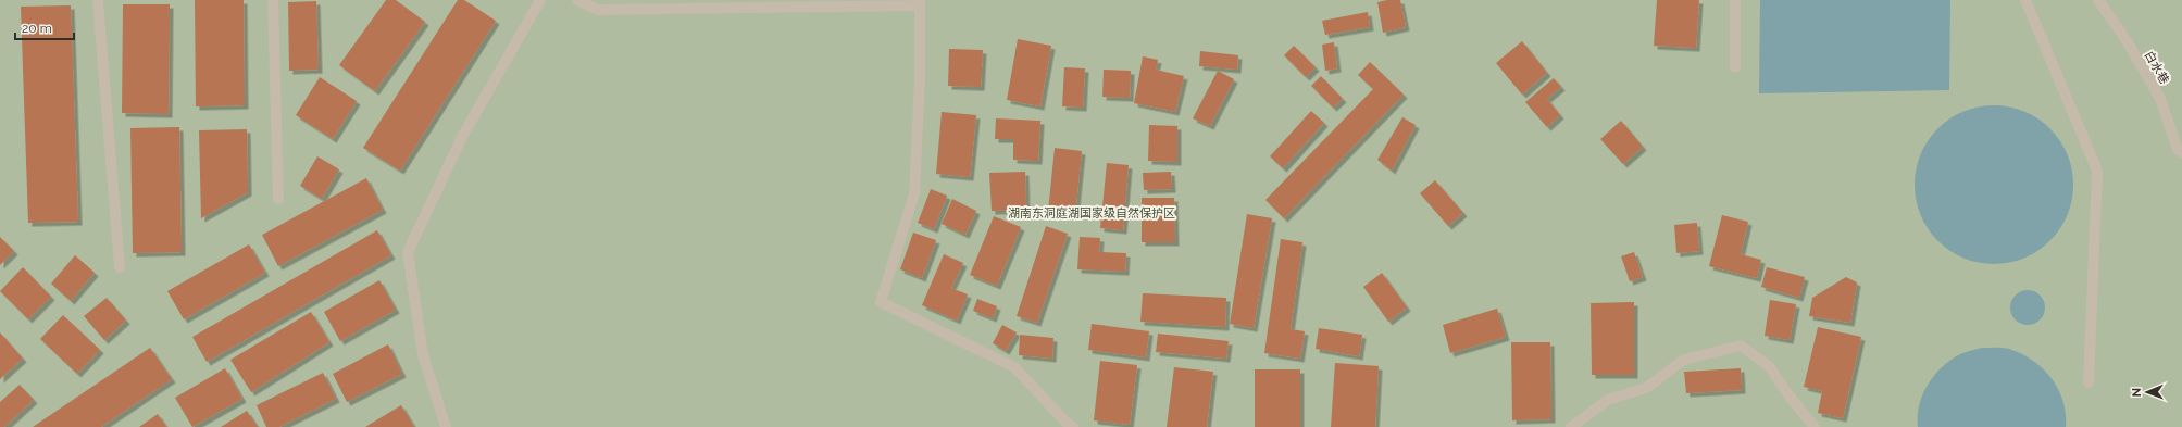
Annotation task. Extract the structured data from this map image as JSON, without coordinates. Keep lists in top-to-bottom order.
{
  "streets": {
    "street": ["白水巷"]
  },
  "parks": ["湖南东洞庭湖国家级自然保护区"],
  "scale_bar": "20 m",
  "north": "left"
}
